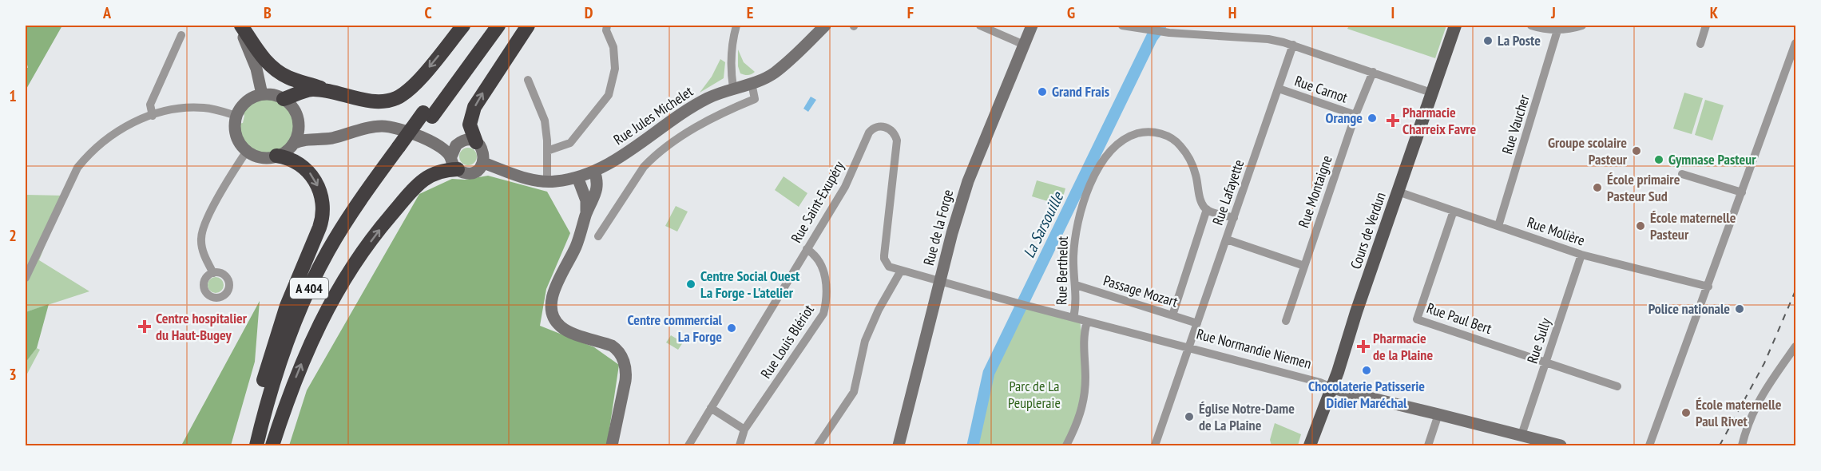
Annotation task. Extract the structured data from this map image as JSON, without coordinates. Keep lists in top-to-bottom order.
{
  "streets": {
    "highway": ["A 404"],
    "main road": [
      "Rue Jules Michelet",
      "Rue de la Forge",
      "Cours de Verdun",
      "Rue Normandie Niemen"
    ],
    "street": [
      "Rue Carnot",
      "Rue Vaucher",
      "Rue Montaigne",
      "Rue Lafayette",
      "Rue Saint-Exupéry",
      "Rue Molière",
      "Rue Berthelot",
      "Passage Mozart",
      "Rue Paul Bert",
      "Rue Sully",
      "Rue Louis Blériot"
    ]
  },
  "crossings": [
    ["Rue Carnot", "Rue Montaigne"],
    ["Rue Carnot", "Rue Lafayette"],
    ["Rue Vaucher", "Rue Molière"],
    ["Rue Lafayette", "Passage Mozart"],
    ["Rue Lafayette", "Rue Normandie Niemen"],
    ["Rue Saint-Exupéry", "Rue de la Forge"],
    ["Rue Saint-Exupéry", "Rue Louis Blériot"],
    ["Rue Saint-Exupéry", "Rue Normandie Niemen"],
    ["Rue de la Forge", "Rue Normandie Niemen"],
    ["Cours de Verdun", "Rue Molière"],
    ["Cours de Verdun", "Rue Normandie Niemen"],
    ["Rue Molière", "Rue Paul Bert"],
    ["Rue Molière", "Rue Sully"],
    ["Rue Berthelot", "Passage Mozart"],
    ["Rue Berthelot", "Rue Normandie Niemen"],
    ["Rue Paul Bert", "Rue Sully"],
    ["Rue Sully", "Rue Normandie Niemen"]
  ],
  "water": ["La Sarsouille"],
  "parks": ["Parc de La Peupleraie"],
  "places": {
    "other": [
      "La Poste",
      "Grand Frais",
      "Orange",
      "Groupe scolaire Pasteur",
      "Gymnase Pasteur",
      "École primaire Pasteur Sud",
      "École maternelle Pasteur",
      "Centre Social Ouest La Forge - L'atelier",
      "Police nationale",
      "Centre commercial La Forge",
      "Chocolaterie Patisserie Didier Maréchal",
      "École maternelle Paul Rivet",
      "Église Notre-Dame de La Plaine"
    ],
    "health": ["Pharmacie Charreix Favre", "Centre hospitalier du Haut-Bugey", "Pharmacie de la Plaine"]
  },
  "grid": {
    "columns": [
      "A",
      "B",
      "C",
      "D",
      "E",
      "F",
      "G",
      "H",
      "I",
      "J",
      "K"
    ],
    "rows": ["1", "2", "3"]
  }
}
